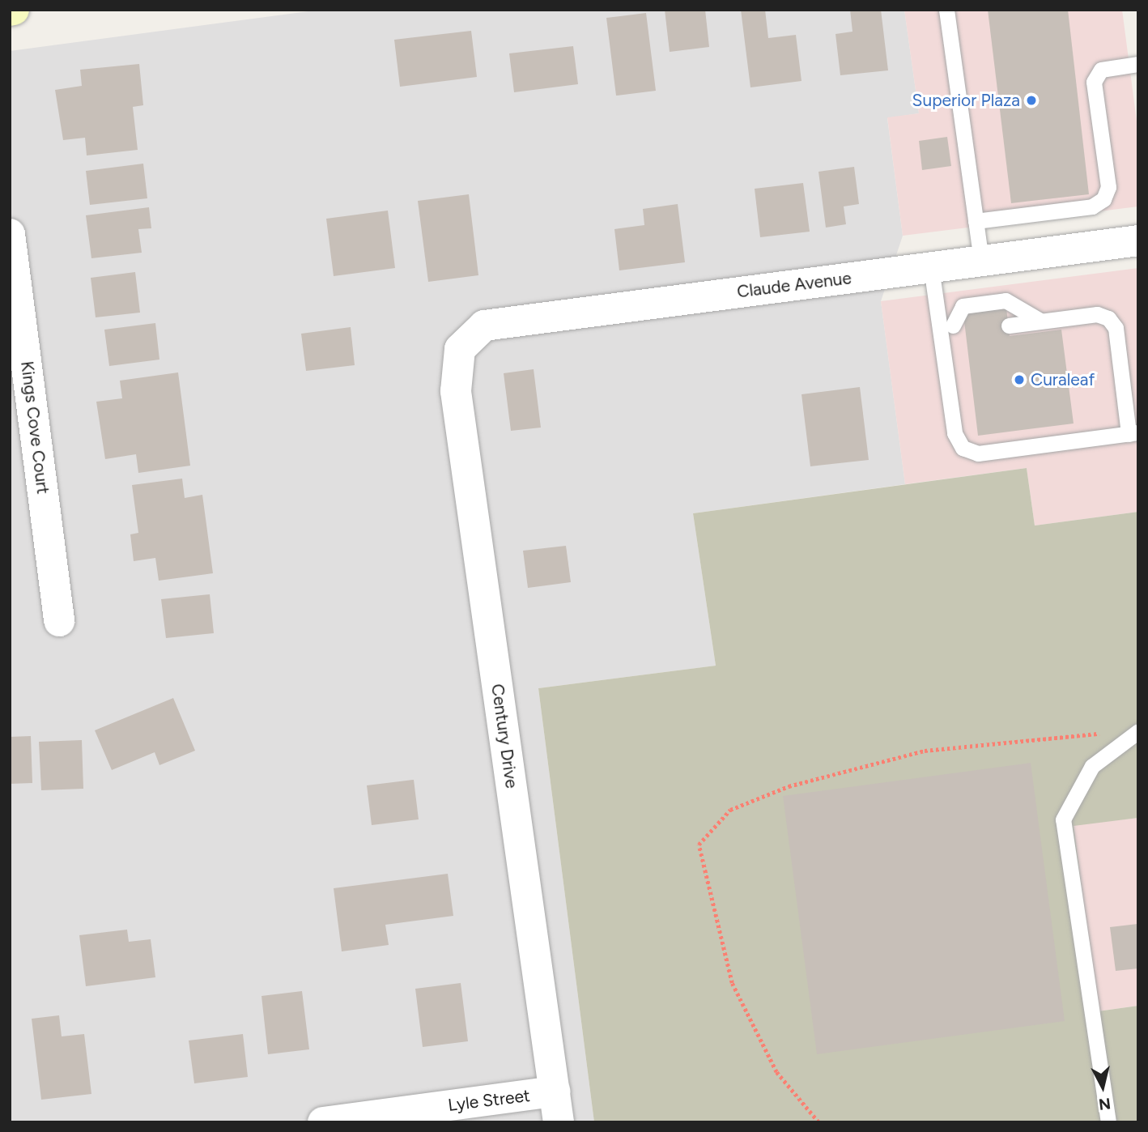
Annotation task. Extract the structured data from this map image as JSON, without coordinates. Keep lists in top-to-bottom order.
{
  "streets": {
    "street": [
      "Claude Avenue",
      "Kings Cove Court",
      "Century Drive",
      "Lyle Street"
    ]
  },
  "crossings": [
    ["Claude Avenue", "Century Drive"],
    ["Century Drive", "Lyle Street"]
  ],
  "places": ["Superior Plaza", "Curaleaf"],
  "north": "bottom"
}
